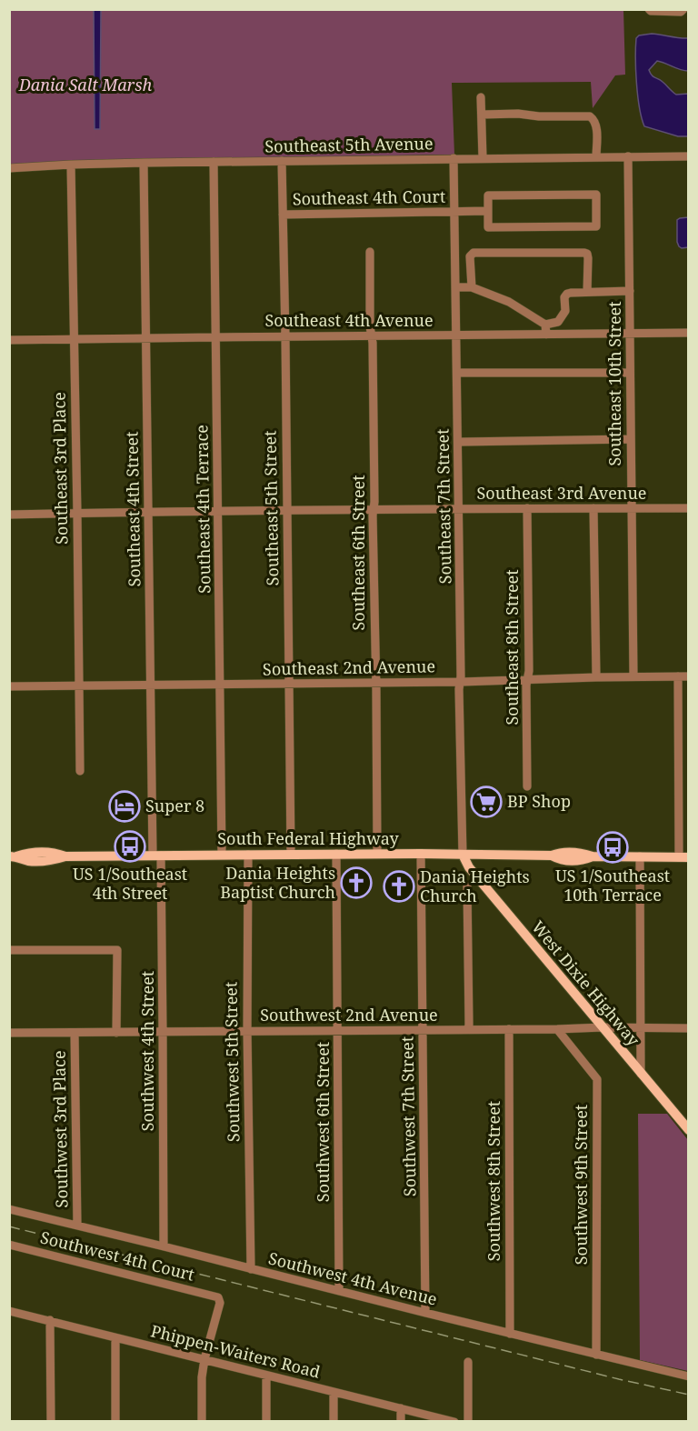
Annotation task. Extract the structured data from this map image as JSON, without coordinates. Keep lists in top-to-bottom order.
{
  "streets": {
    "main road": ["South Federal Highway", "West Dixie Highway"],
    "street": [
      "Southeast 5th Avenue",
      "Southeast 4th Court",
      "Southeast 4th Avenue",
      "Southeast 10th Street",
      "Southeast 3rd Place",
      "Southeast 3rd Avenue",
      "Southeast 7th Street",
      "Southeast 5th Street",
      "Southeast 4th Street",
      "Southeast 4th Terrace",
      "Southeast 6th Street",
      "Southeast 8th Street",
      "Southeast 2nd Avenue",
      "Southwest 2nd Avenue",
      "Southwest 4th Street",
      "Southwest 5th Street",
      "Southwest 7th Street",
      "Southwest 6th Street",
      "Southwest 3rd Place",
      "Southwest 8th Street",
      "Southwest 9th Street",
      "Southwest 4th Court",
      "Southwest 4th Avenue",
      "Phippen-Waiters Road"
    ]
  },
  "crossings": [
    ["Southeast 5th Avenue", "Southeast 10th Street"],
    ["Southeast 5th Avenue", "Southeast 3rd Place"],
    ["Southeast 5th Avenue", "Southeast 7th Street"],
    ["Southeast 5th Avenue", "Southeast 5th Street"],
    ["Southeast 5th Avenue", "Southeast 4th Street"],
    ["Southeast 5th Avenue", "Southeast 4th Terrace"],
    ["Southeast 4th Court", "Southeast 7th Street"],
    ["Southeast 4th Court", "Southeast 5th Street"],
    ["Southeast 4th Avenue", "Southeast 10th Street"],
    ["Southeast 4th Avenue", "Southeast 3rd Place"],
    ["Southeast 4th Avenue", "Southeast 7th Street"],
    ["Southeast 4th Avenue", "Southeast 5th Street"],
    ["Southeast 4th Avenue", "Southeast 4th Street"],
    ["Southeast 4th Avenue", "Southeast 4th Terrace"],
    ["Southeast 4th Avenue", "Southeast 6th Street"],
    ["Southeast 10th Street", "Southeast 3rd Avenue"],
    ["Southeast 10th Street", "Southeast 2nd Avenue"],
    ["Southeast 3rd Place", "Southeast 3rd Avenue"],
    ["Southeast 3rd Place", "Southeast 2nd Avenue"],
    ["Southeast 3rd Avenue", "Southeast 7th Street"],
    ["Southeast 3rd Avenue", "Southeast 5th Street"],
    ["Southeast 3rd Avenue", "Southeast 4th Street"],
    ["Southeast 3rd Avenue", "Southeast 4th Terrace"],
    ["Southeast 3rd Avenue", "Southeast 6th Street"],
    ["Southeast 3rd Avenue", "Southeast 8th Street"],
    ["Southeast 7th Street", "Southeast 2nd Avenue"],
    ["Southeast 7th Street", "South Federal Highway"],
    ["Southeast 7th Street", "West Dixie Highway"],
    ["Southeast 5th Street", "Southeast 2nd Avenue"],
    ["Southeast 5th Street", "South Federal Highway"],
    ["Southeast 4th Street", "Southeast 2nd Avenue"],
    ["Southeast 4th Street", "South Federal Highway"],
    ["Southeast 4th Street", "Southwest 4th Street"],
    ["Southeast 4th Terrace", "Southeast 2nd Avenue"],
    ["Southeast 4th Terrace", "South Federal Highway"],
    ["Southeast 6th Street", "Southeast 2nd Avenue"],
    ["Southeast 6th Street", "South Federal Highway"],
    ["Southeast 8th Street", "Southeast 2nd Avenue"],
    ["South Federal Highway", "West Dixie Highway"],
    ["South Federal Highway", "Southwest 4th Street"],
    ["South Federal Highway", "Southwest 5th Street"],
    ["South Federal Highway", "Southwest 7th Street"],
    ["South Federal Highway", "Southwest 6th Street"],
    ["West Dixie Highway", "Southwest 2nd Avenue"],
    ["Southwest 2nd Avenue", "Southwest 4th Street"],
    ["Southwest 2nd Avenue", "Southwest 5th Street"],
    ["Southwest 2nd Avenue", "Southwest 7th Street"],
    ["Southwest 2nd Avenue", "Southwest 6th Street"],
    ["Southwest 2nd Avenue", "Southwest 3rd Place"],
    ["Southwest 2nd Avenue", "Southwest 8th Street"],
    ["Southwest 2nd Avenue", "Southwest 9th Street"],
    ["Southwest 4th Street", "Southwest 4th Avenue"],
    ["Southwest 5th Street", "Southwest 4th Avenue"],
    ["Southwest 7th Street", "Southwest 4th Avenue"],
    ["Southwest 6th Street", "Southwest 4th Avenue"],
    ["Southwest 3rd Place", "Southwest 4th Avenue"],
    ["Southwest 8th Street", "Southwest 4th Avenue"],
    ["Southwest 9th Street", "Southwest 4th Avenue"],
    ["Southwest 4th Court", "Phippen-Waiters Road"]
  ],
  "parks": ["Dania Salt Marsh"],
  "places": {
    "supermarket": ["BP Shop"],
    "hotel": ["Super 8"],
    "bus stop": ["US 1/Southeast 4th Street", "US 1/Southeast 10th Terrace"],
    "church": ["Dania Heights Baptist Church", "Dania Heights Church"]
  }
}
